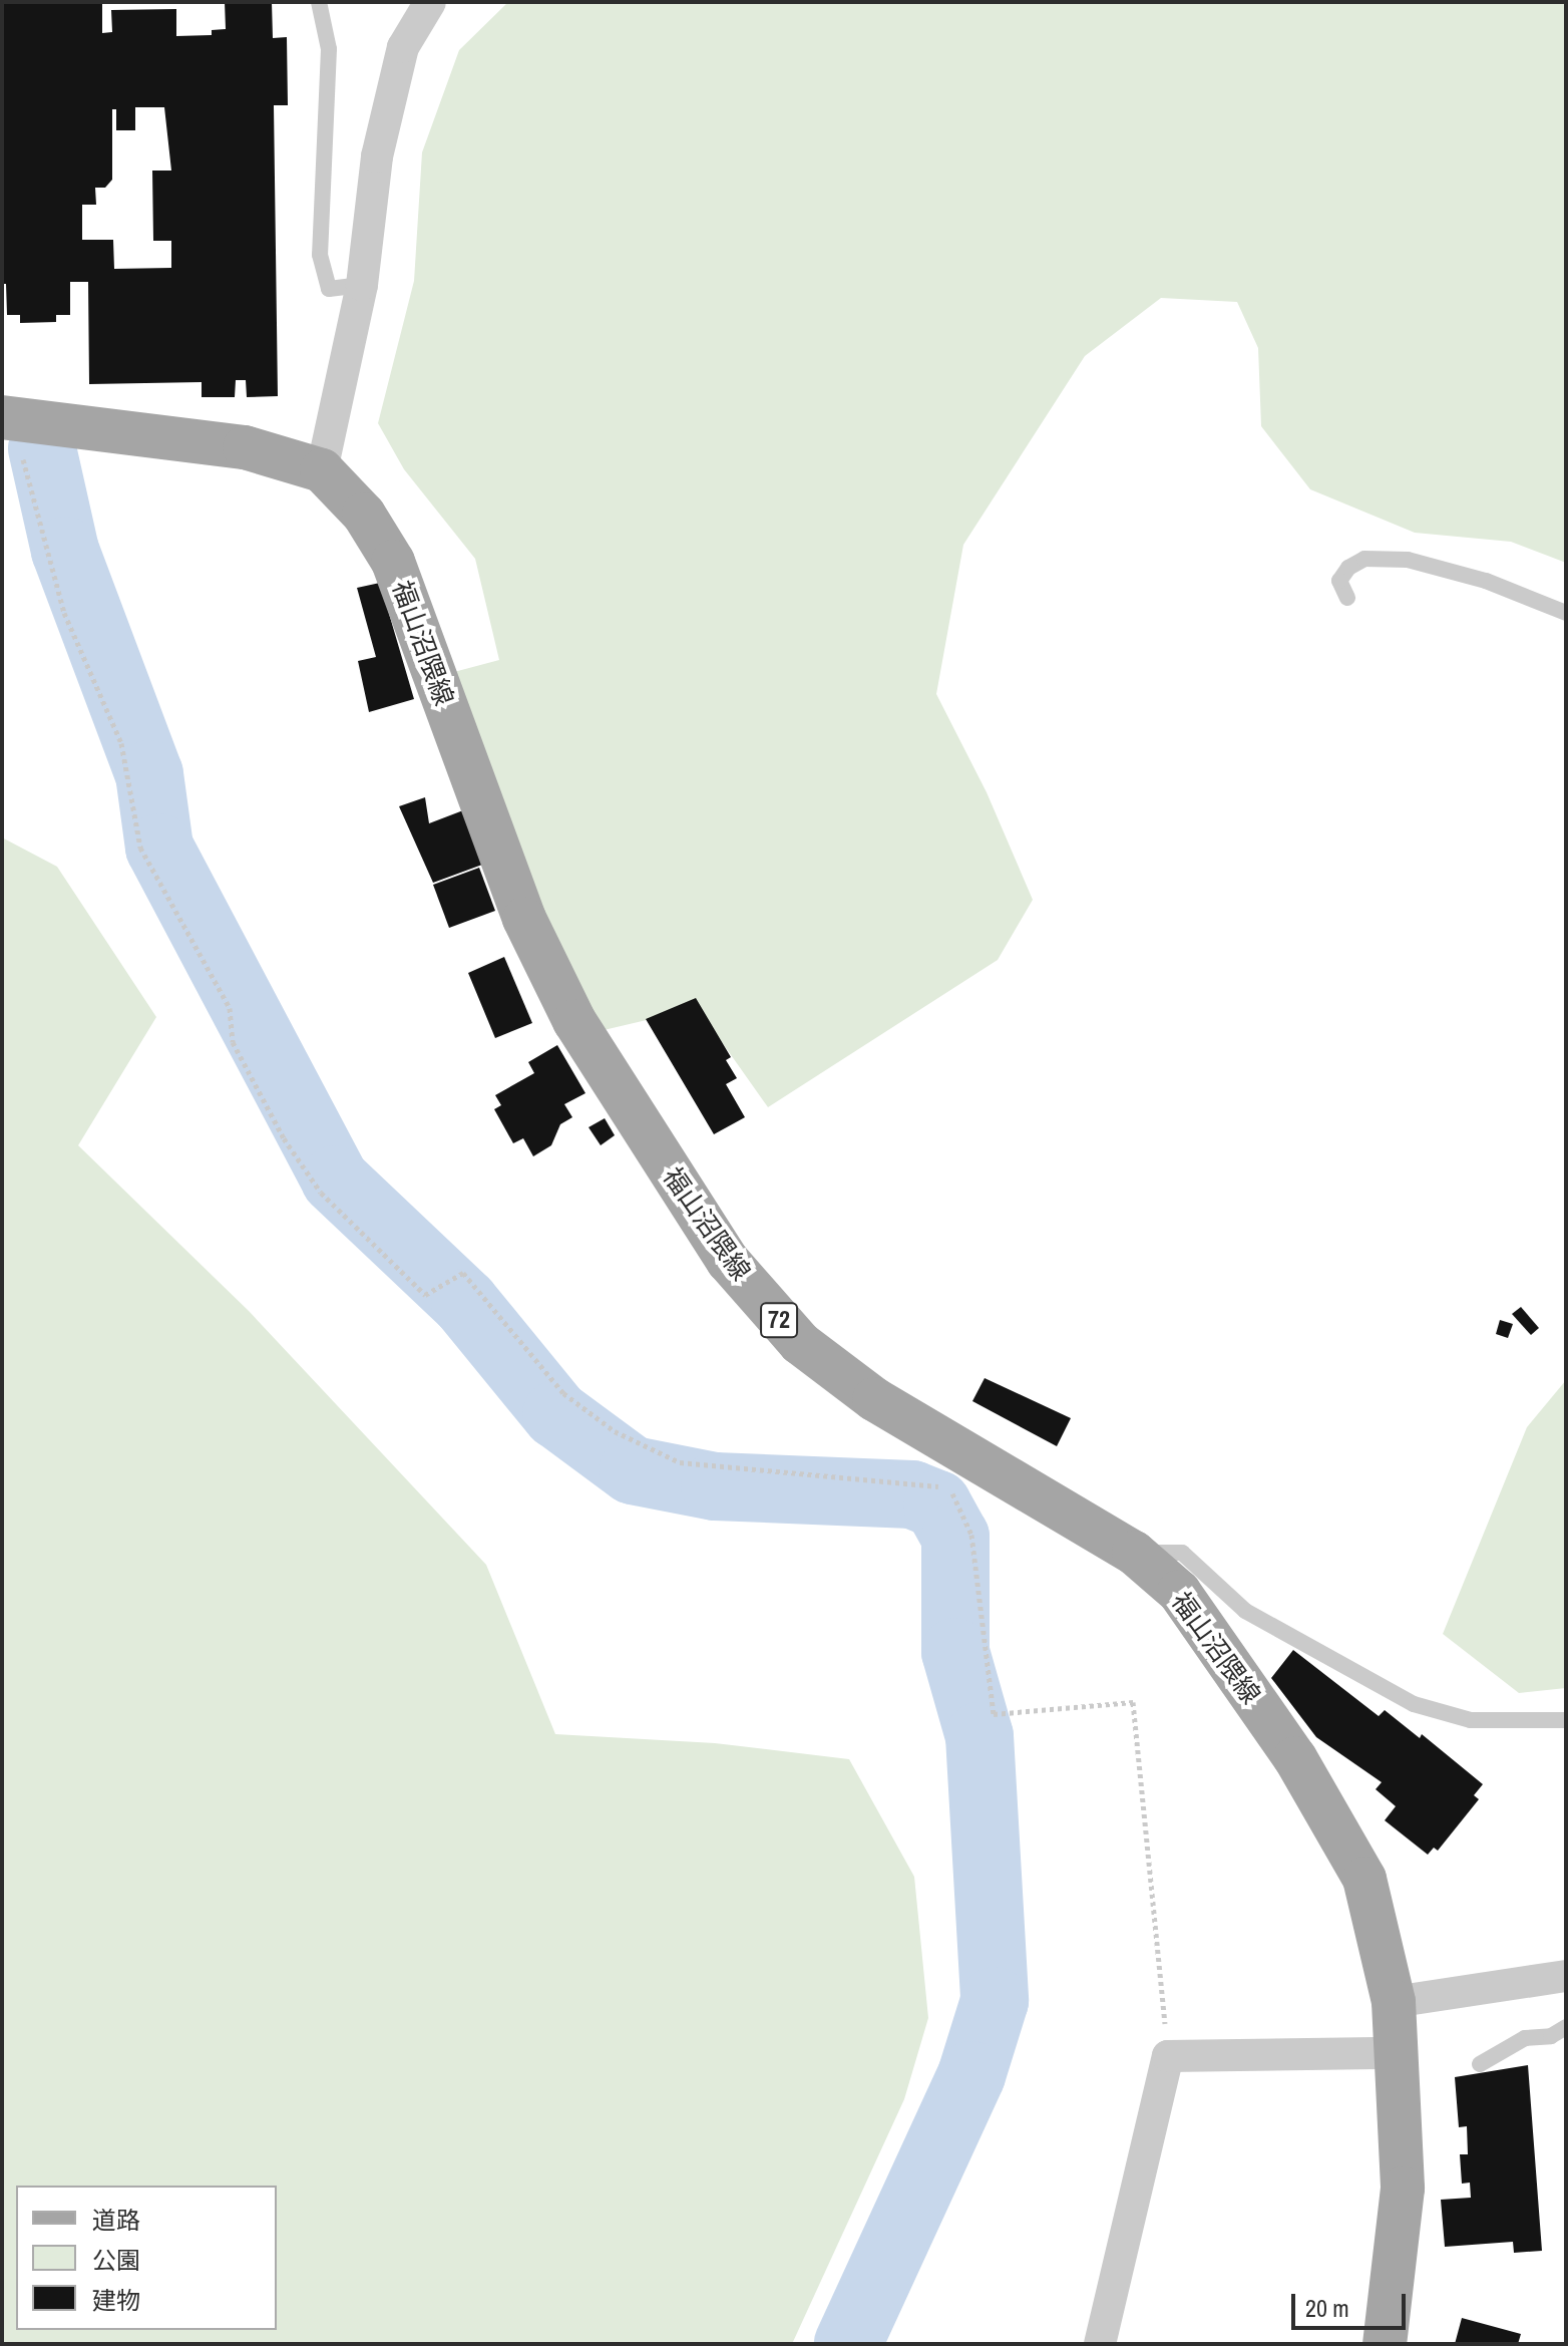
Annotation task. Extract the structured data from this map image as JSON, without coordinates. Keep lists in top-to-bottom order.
{
  "streets": {
    "main road": ["福山沼隈線", "72"]
  },
  "legend": ["道路", "公園", "建物"],
  "scale_bar": "20 m"
}
